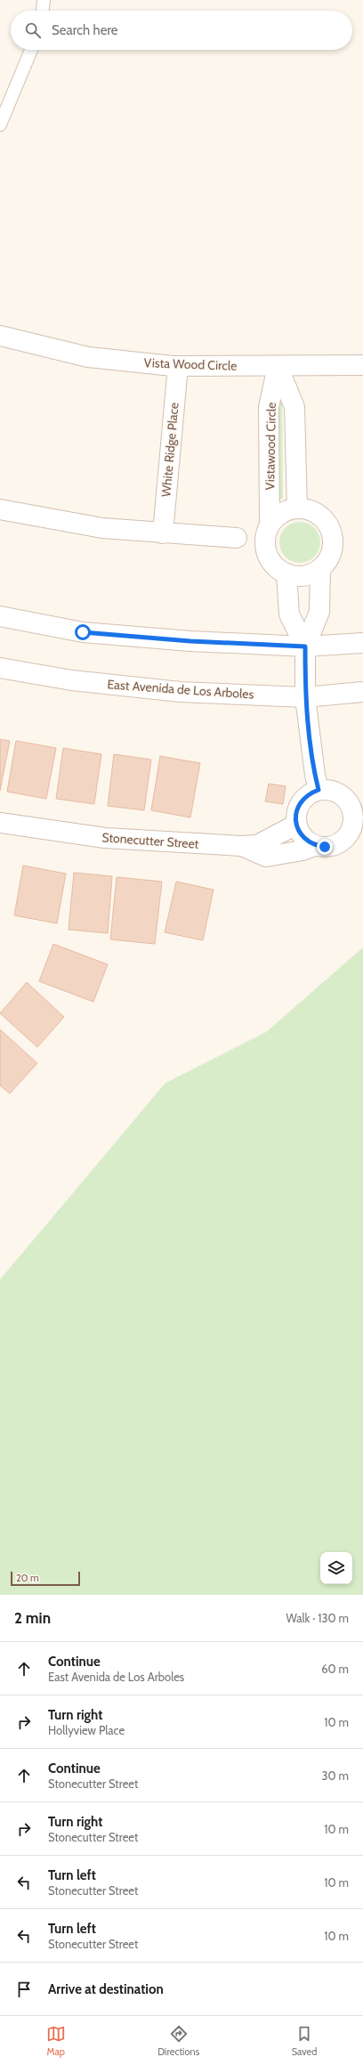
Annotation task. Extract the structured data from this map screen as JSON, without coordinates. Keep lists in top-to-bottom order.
{
  "streets": {
    "street": [
      "Vista Wood Circle",
      "Vistawood Circle",
      "White Ridge Place",
      "East Avenida de Los Arboles",
      "Stonecutter Street"
    ]
  },
  "crossings": [
    ["Vista Wood Circle", "Vistawood Circle"],
    ["Vista Wood Circle", "White Ridge Place"]
  ],
  "scale_bar": "20 m",
  "page": {
    "search": "Search here",
    "scale": "20 m",
    "heading": ["2 min", "Walk · 130 m"],
    "list": [
      ["Continue", "East Avenida de Los Arboles", "60 m"],
      ["Turn right", "Hollyview Place", "10 m"],
      ["Continue", "Stonecutter Street", "30 m"],
      ["Turn right", "Stonecutter Street", "10 m"],
      ["Turn left", "Stonecutter Street", "10 m"],
      ["Turn left", "Stonecutter Street", "10 m"],
      "Arrive at destination"
    ],
    "nav": ["Map", "Directions", "Saved"]
  }
}
